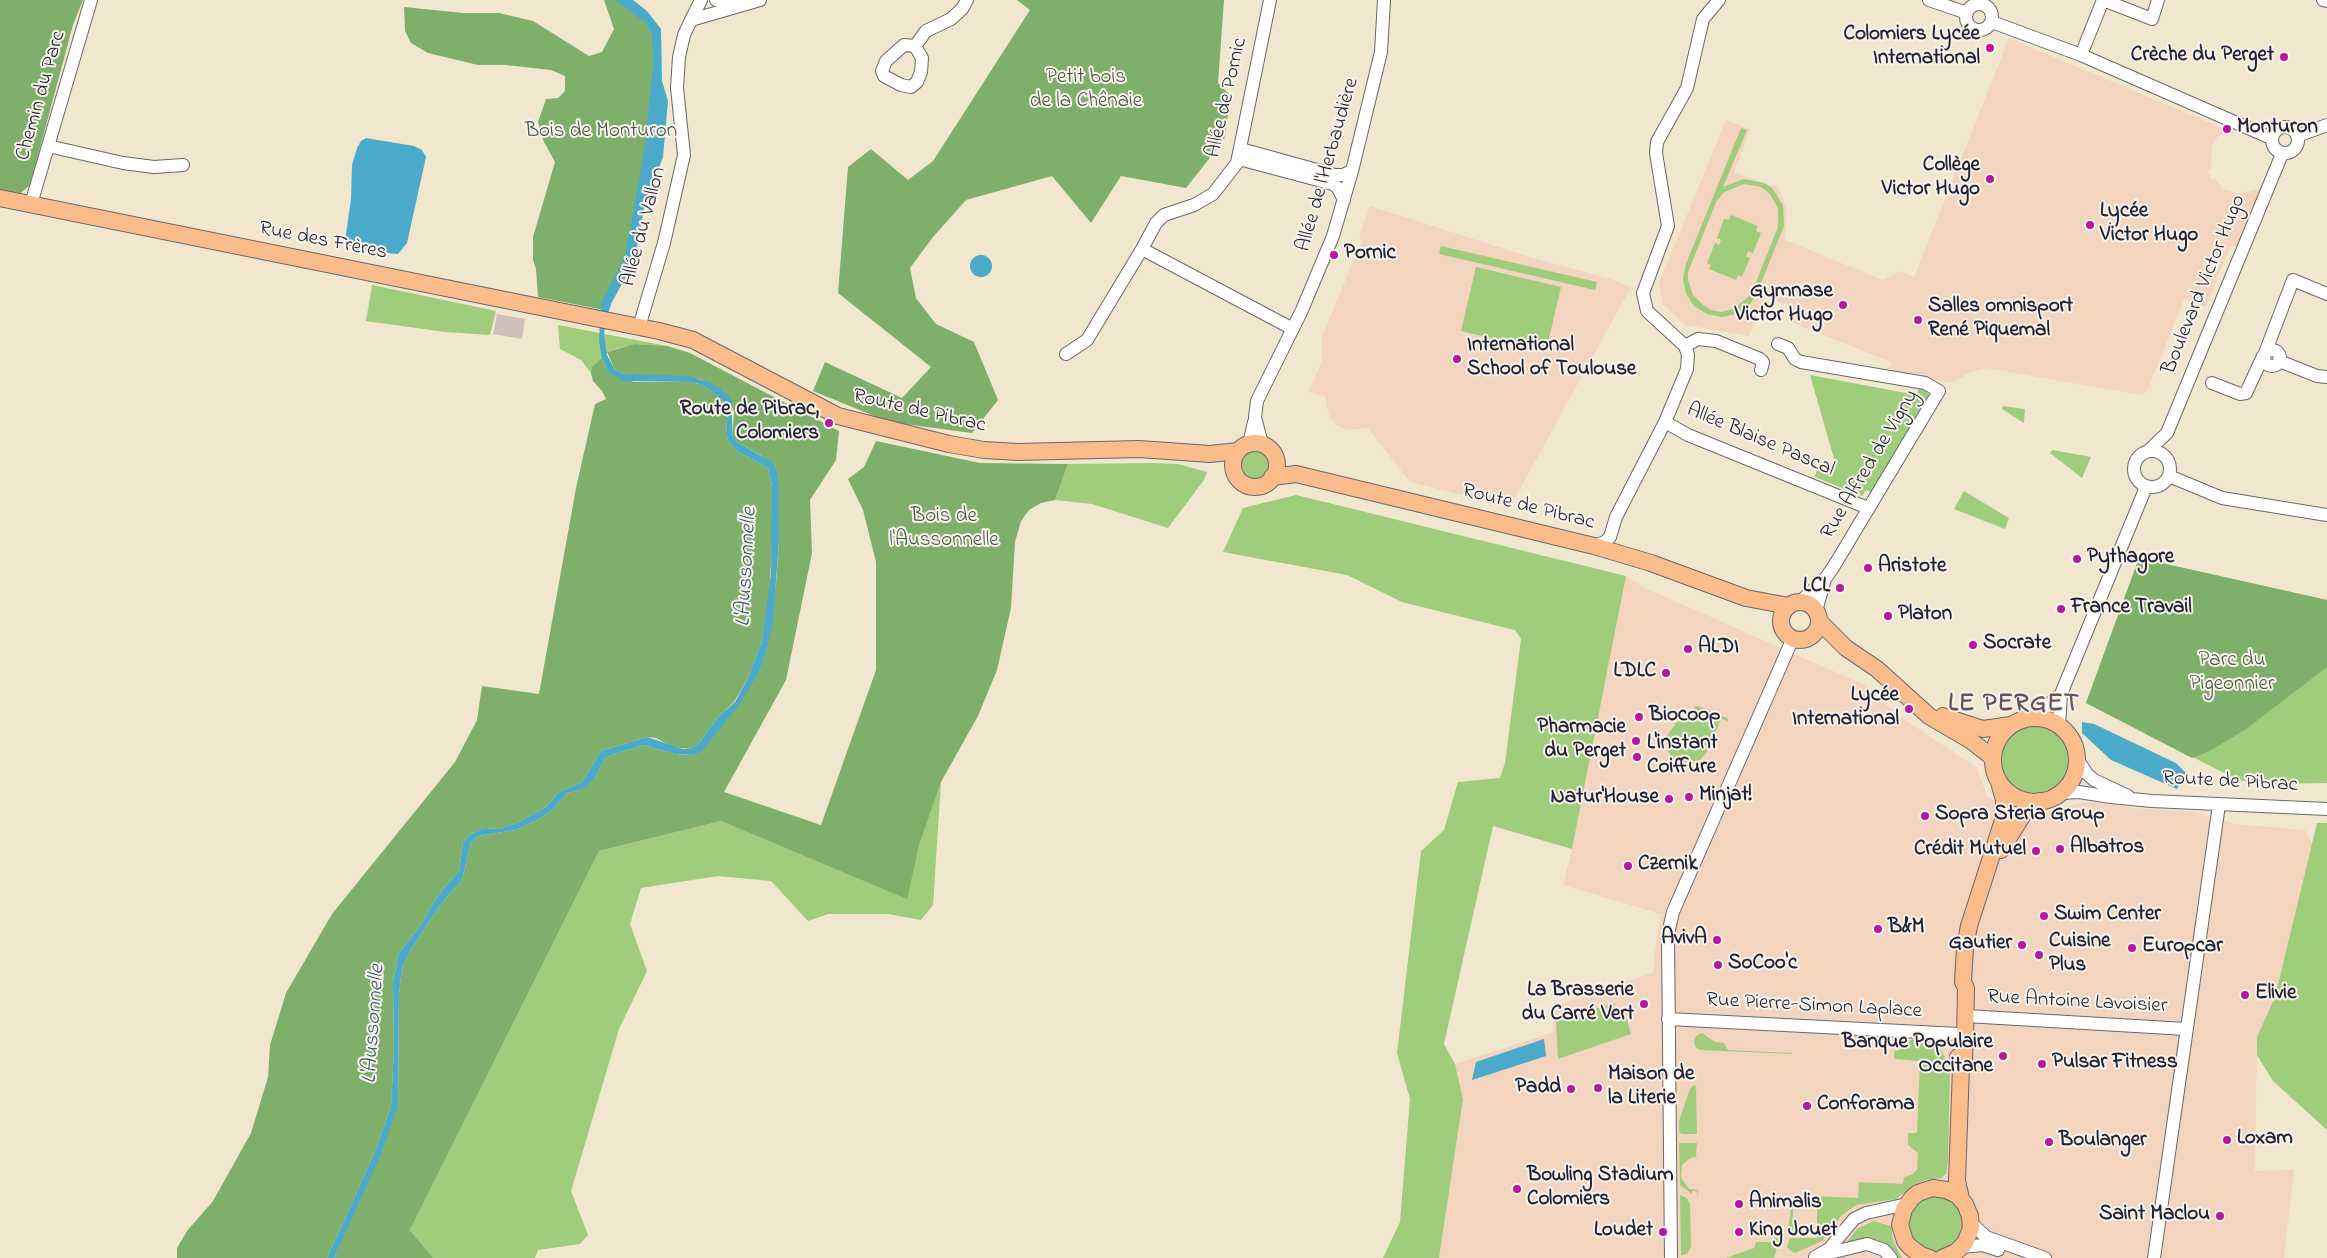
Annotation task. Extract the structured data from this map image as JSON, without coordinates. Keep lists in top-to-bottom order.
{
  "streets": {
    "main road": ["Rue des Frères", "Route de Pibrac"],
    "street": [
      "Chemin du Parc",
      "Allée de Pornic",
      "Allée de l'Herbaudière",
      "Allée du Vallon",
      "Boulevard Victor Hugo",
      "Allée Blaise Pascal",
      "Rue Alfred de Vigny",
      "Rue Antoine Lavoisier",
      "Rue Pierre-Simon Laplace"
    ]
  },
  "crossings": [
    ["Chemin du Parc", "Rue des Frères"],
    ["Allée de l'Herbaudière", "Route de Pibrac"],
    ["Allée du Vallon", "Rue des Frères"],
    ["Allée du Vallon", "Route de Pibrac"],
    ["Rue des Frères", "Route de Pibrac"],
    ["Route de Pibrac", "Rue Alfred de Vigny"],
    ["Allée Blaise Pascal", "Rue Alfred de Vigny"]
  ],
  "districts": ["LE PERGET"],
  "water": ["L'Aussonnelle"],
  "parks": [
    "Petit bois de la Chênaie",
    "Bois de Monturon",
    "Bois de l'Aussonnelle",
    "Parc du Pigeonnier"
  ],
  "places": [
    "Colomiers Lycée International",
    "Crèche du Perget",
    "Monturon",
    "Collège Victor Hugo",
    "Lycée Victor Hugo",
    "Pornic",
    "Gymnase Victor Hugo",
    "Salles omnisport René Piquemal",
    "International School of Toulouse",
    "Route de Pibrac, Colomiers",
    "Pythagore",
    "Aristote",
    "LCL",
    "France Travail",
    "Platon",
    "Socrate",
    "ALDI",
    "LDLC",
    "Lycée International",
    "Biocoop",
    "Pharmacie du Perget",
    "L'instant Coiffure",
    "Minjat!",
    "Natur'House",
    "Sopra Steria Group",
    "Albatros",
    "Crédit Mutuel",
    "Czernik",
    "Swim Center",
    "B&M",
    "AvivA",
    "Gautier",
    "Europcar",
    "Cuisine Plus",
    "SoCoo'c",
    "Elivie",
    "La Brasserie du Carré Vert",
    "Banque Populaire Occitane",
    "Pulsar Fitness",
    "Maison de la Literie",
    "Padd",
    "Conforama",
    "Loxam",
    "Boulanger",
    "Bowling Stadium Colomiers",
    "Animalis",
    "Saint Maclou",
    "Loudet",
    "King Jouet"
  ]
}
